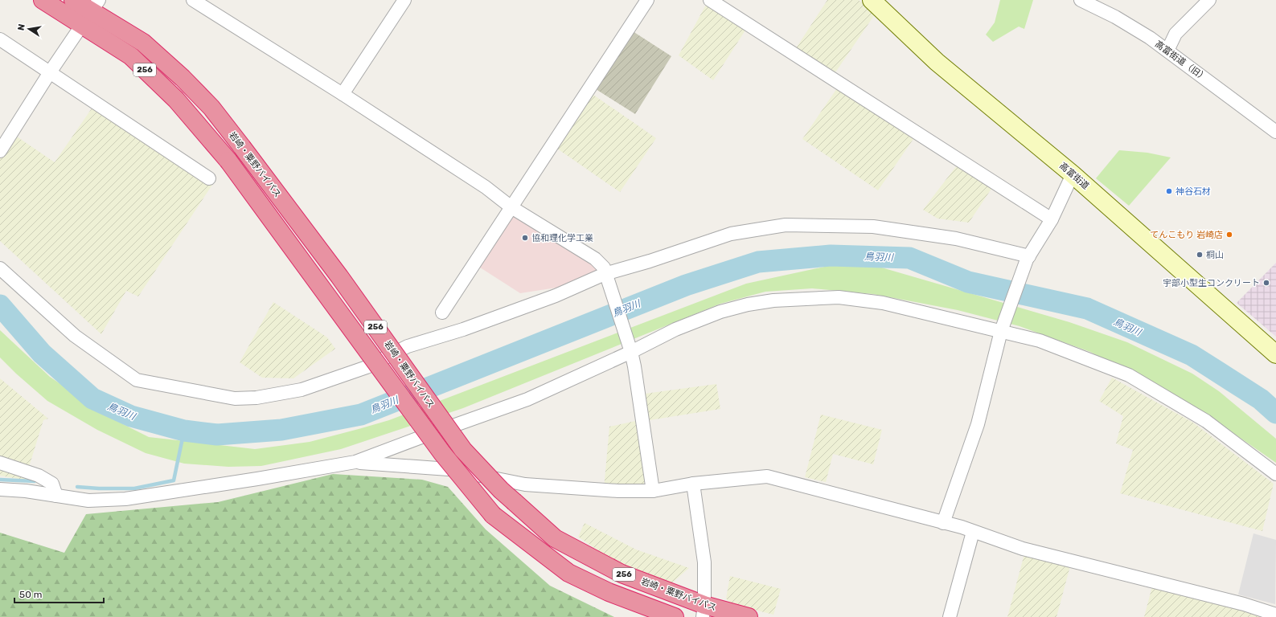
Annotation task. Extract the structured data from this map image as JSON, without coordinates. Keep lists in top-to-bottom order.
{
  "streets": {
    "highway": ["256", "岩崎・粟野バイパス"],
    "street": ["高富街道（旧）", "高富街道"]
  },
  "water": ["鳥羽川"],
  "places": [
    "神谷石材",
    "てんこもり 岩崎店",
    "協和理化学工業",
    "桐山",
    "宇部小型生コンクリート"
  ],
  "scale_bar": "50 m",
  "north": "left"
}
